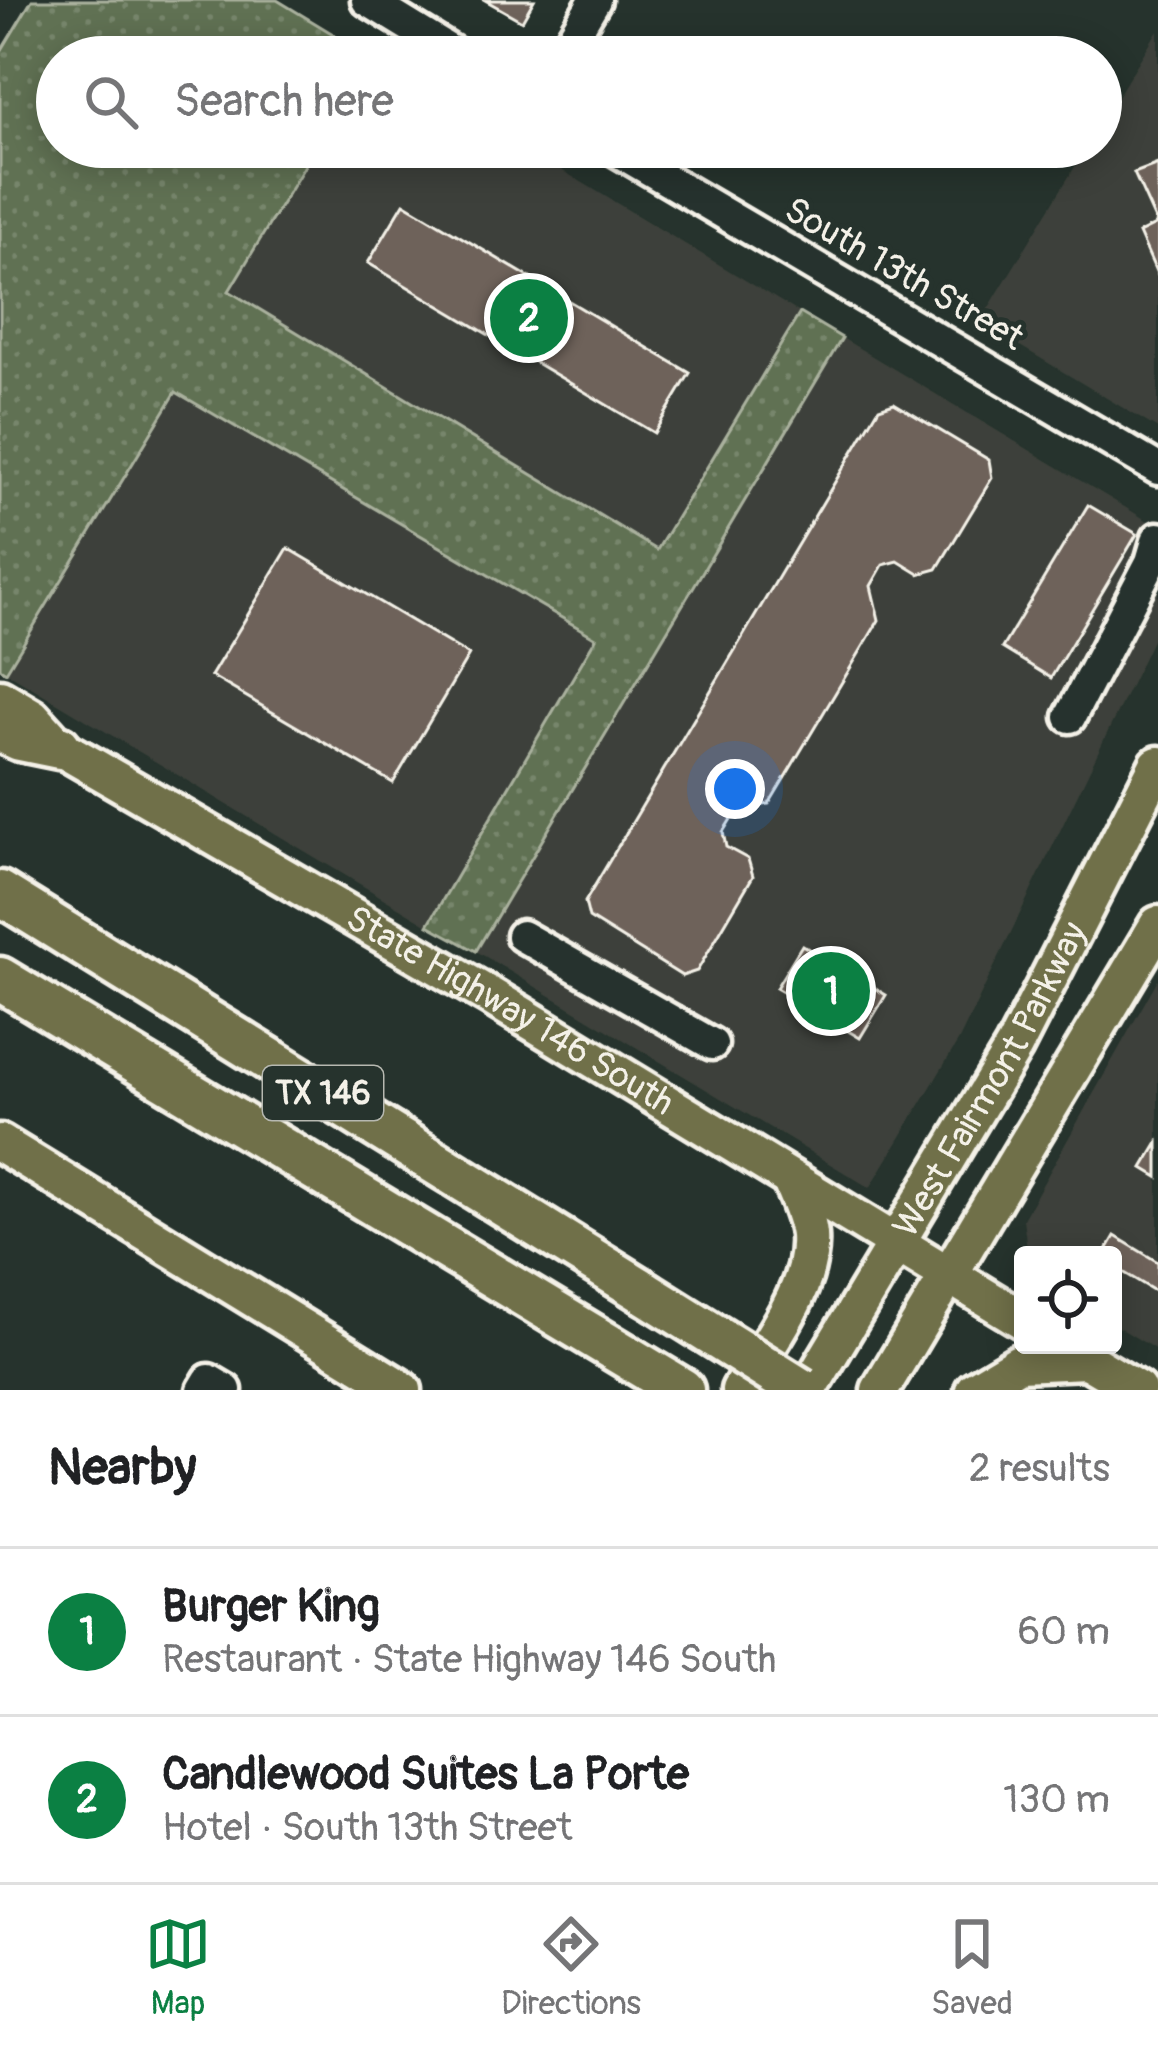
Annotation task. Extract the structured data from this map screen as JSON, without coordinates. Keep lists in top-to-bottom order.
{
  "streets": {
    "highway": ["TX 146"],
    "main road": ["State Highway 146 South", "West Fairmont Parkway"],
    "street": ["South 13th Street"]
  },
  "crossings": [
    ["State Highway 146 South", "West Fairmont Parkway"],
    ["West Fairmont Parkway", "TX 146"]
  ],
  "page": {
    "search": "Search here",
    "pins": ["2", "1"],
    "heading": ["Nearby", "2 results"],
    "list": [
      {
        "mark": "1",
        "name": "Burger King",
        "note": "Restaurant · State Highway 146 South",
        "value": "60 m"
      },
      {
        "mark": "2",
        "name": "Candlewood Suites La Porte",
        "note": "Hotel · South 13th Street",
        "value": "130 m"
      }
    ],
    "nav": ["Map", "Directions", "Saved"]
  }
}
